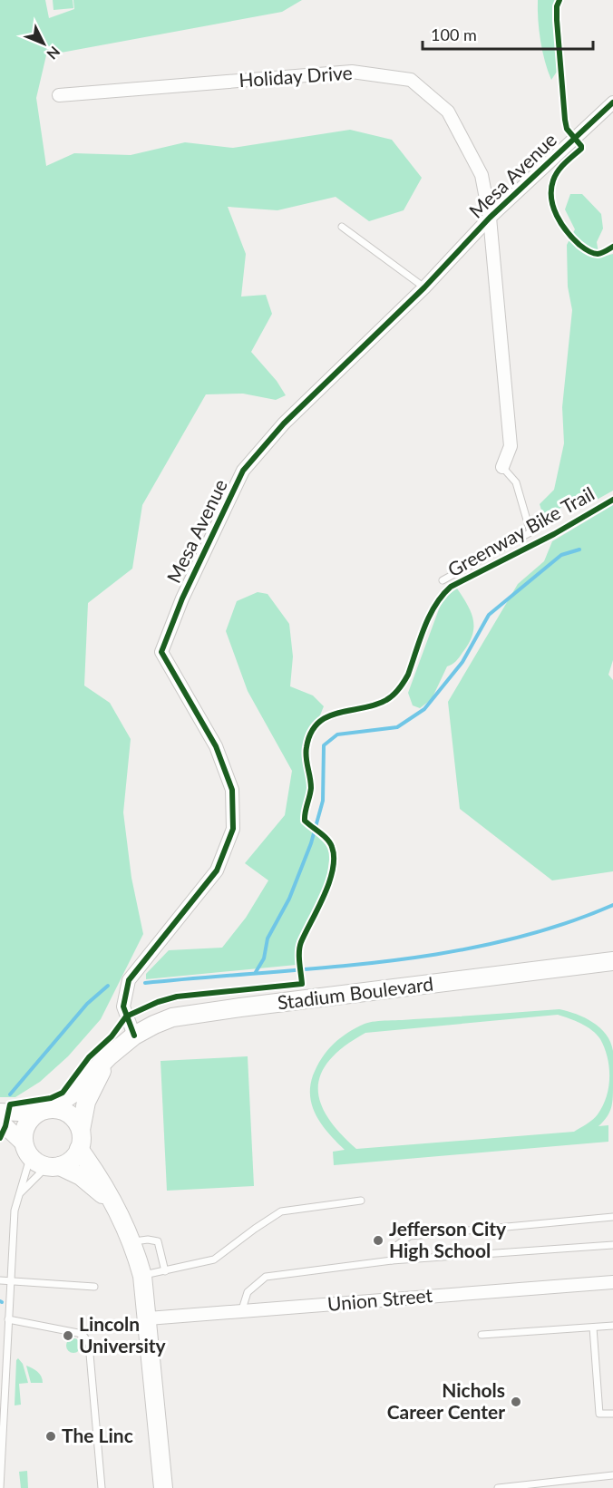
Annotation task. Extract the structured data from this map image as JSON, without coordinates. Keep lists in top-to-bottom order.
{
  "streets": {
    "main road": ["Stadium Boulevard"],
    "street": ["Holiday Drive", "Mesa Avenue", "Union Street"],
    "cycle path": ["Greenway Bike Trail"]
  },
  "crossings": [
    ["Holiday Drive", "Mesa Avenue"],
    ["Mesa Avenue", "Stadium Boulevard"]
  ],
  "places": [
    "Jefferson City High School",
    "Lincoln University",
    "Nichols Career Center",
    "The Linc"
  ],
  "scale_bar": "100 m",
  "north": "bottom right"
}
